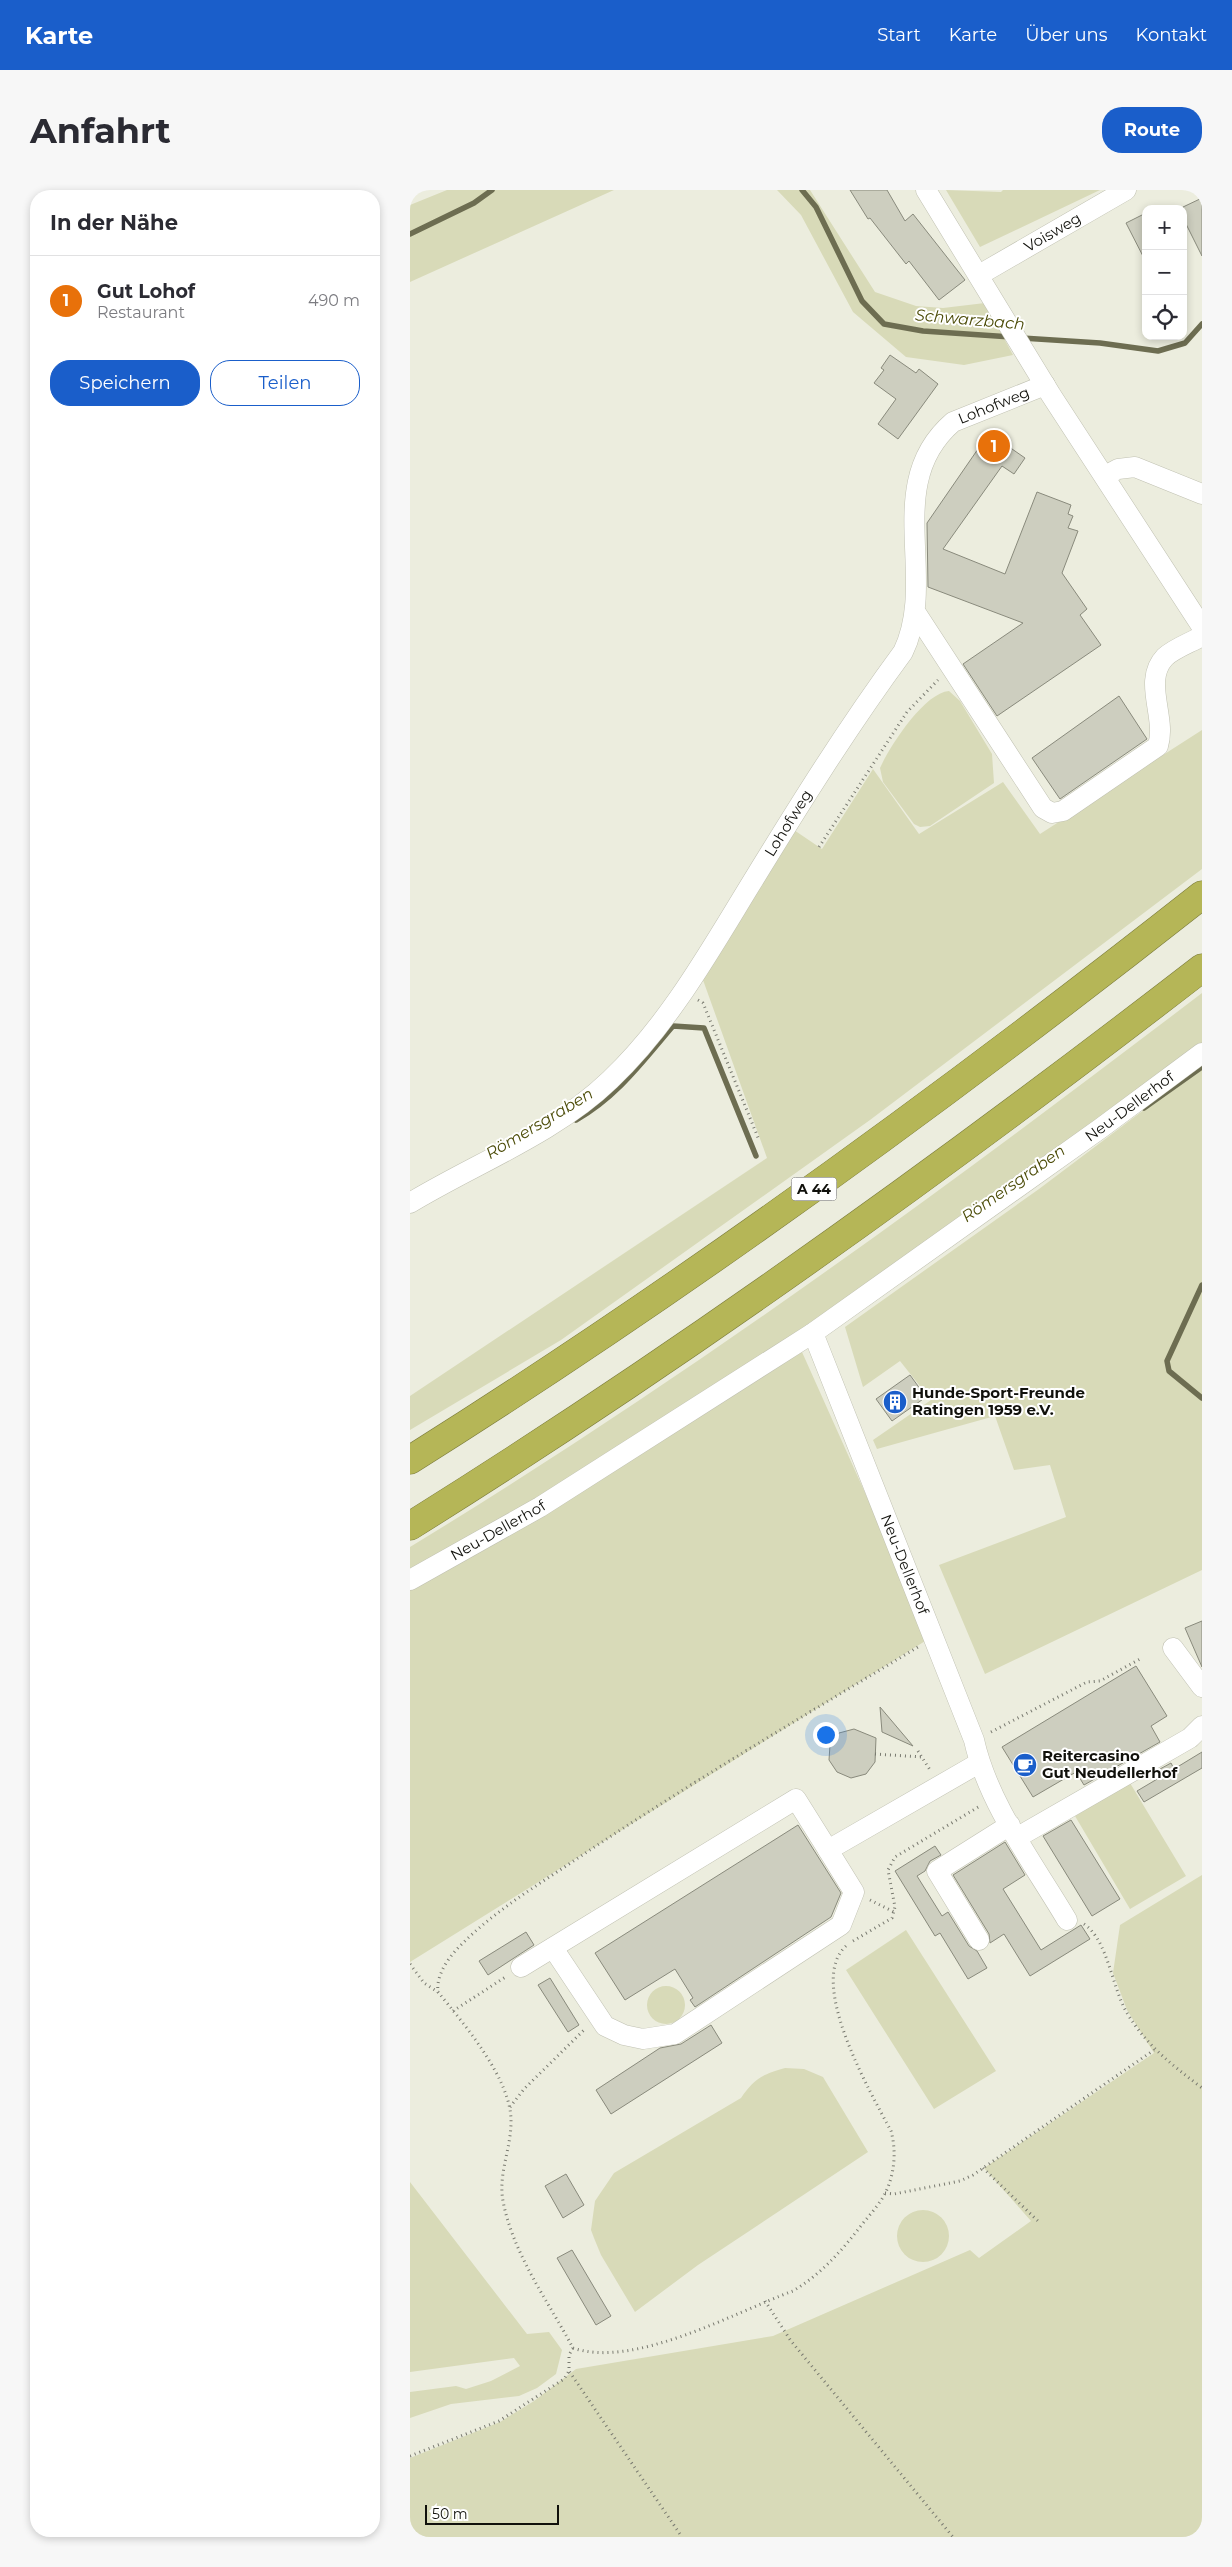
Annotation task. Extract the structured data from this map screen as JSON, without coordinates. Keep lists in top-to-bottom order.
{
  "streets": {
    "highway": ["A 44"],
    "street": ["Voisweg", "Lohofweg", "Neu-Dellerhof"]
  },
  "water": ["Schwarzbach", "Römersgraben"],
  "places": {
    "building": ["Hunde-Sport-Freunde Ratingen 1959 e.V."],
    "cafe": ["Reitercasino Gut Neudellerhof"]
  },
  "scale_bar": "50 m",
  "page": {
    "header": "Karte",
    "nav": [
      "Start",
      "Karte",
      "Über uns",
      "Kontakt"
    ],
    "buttons": [
      "Route",
      ["Speichern", "Teilen"]
    ],
    "title": "Anfahrt",
    "heading": "In der Nähe",
    "map_buttons": ["+", "−"],
    "list": [
      {
        "mark": "1",
        "name": "Gut Lohof",
        "note": "Restaurant",
        "value": "490 m"
      }
    ],
    "pins": "1",
    "scale": "50 m"
  }
}
